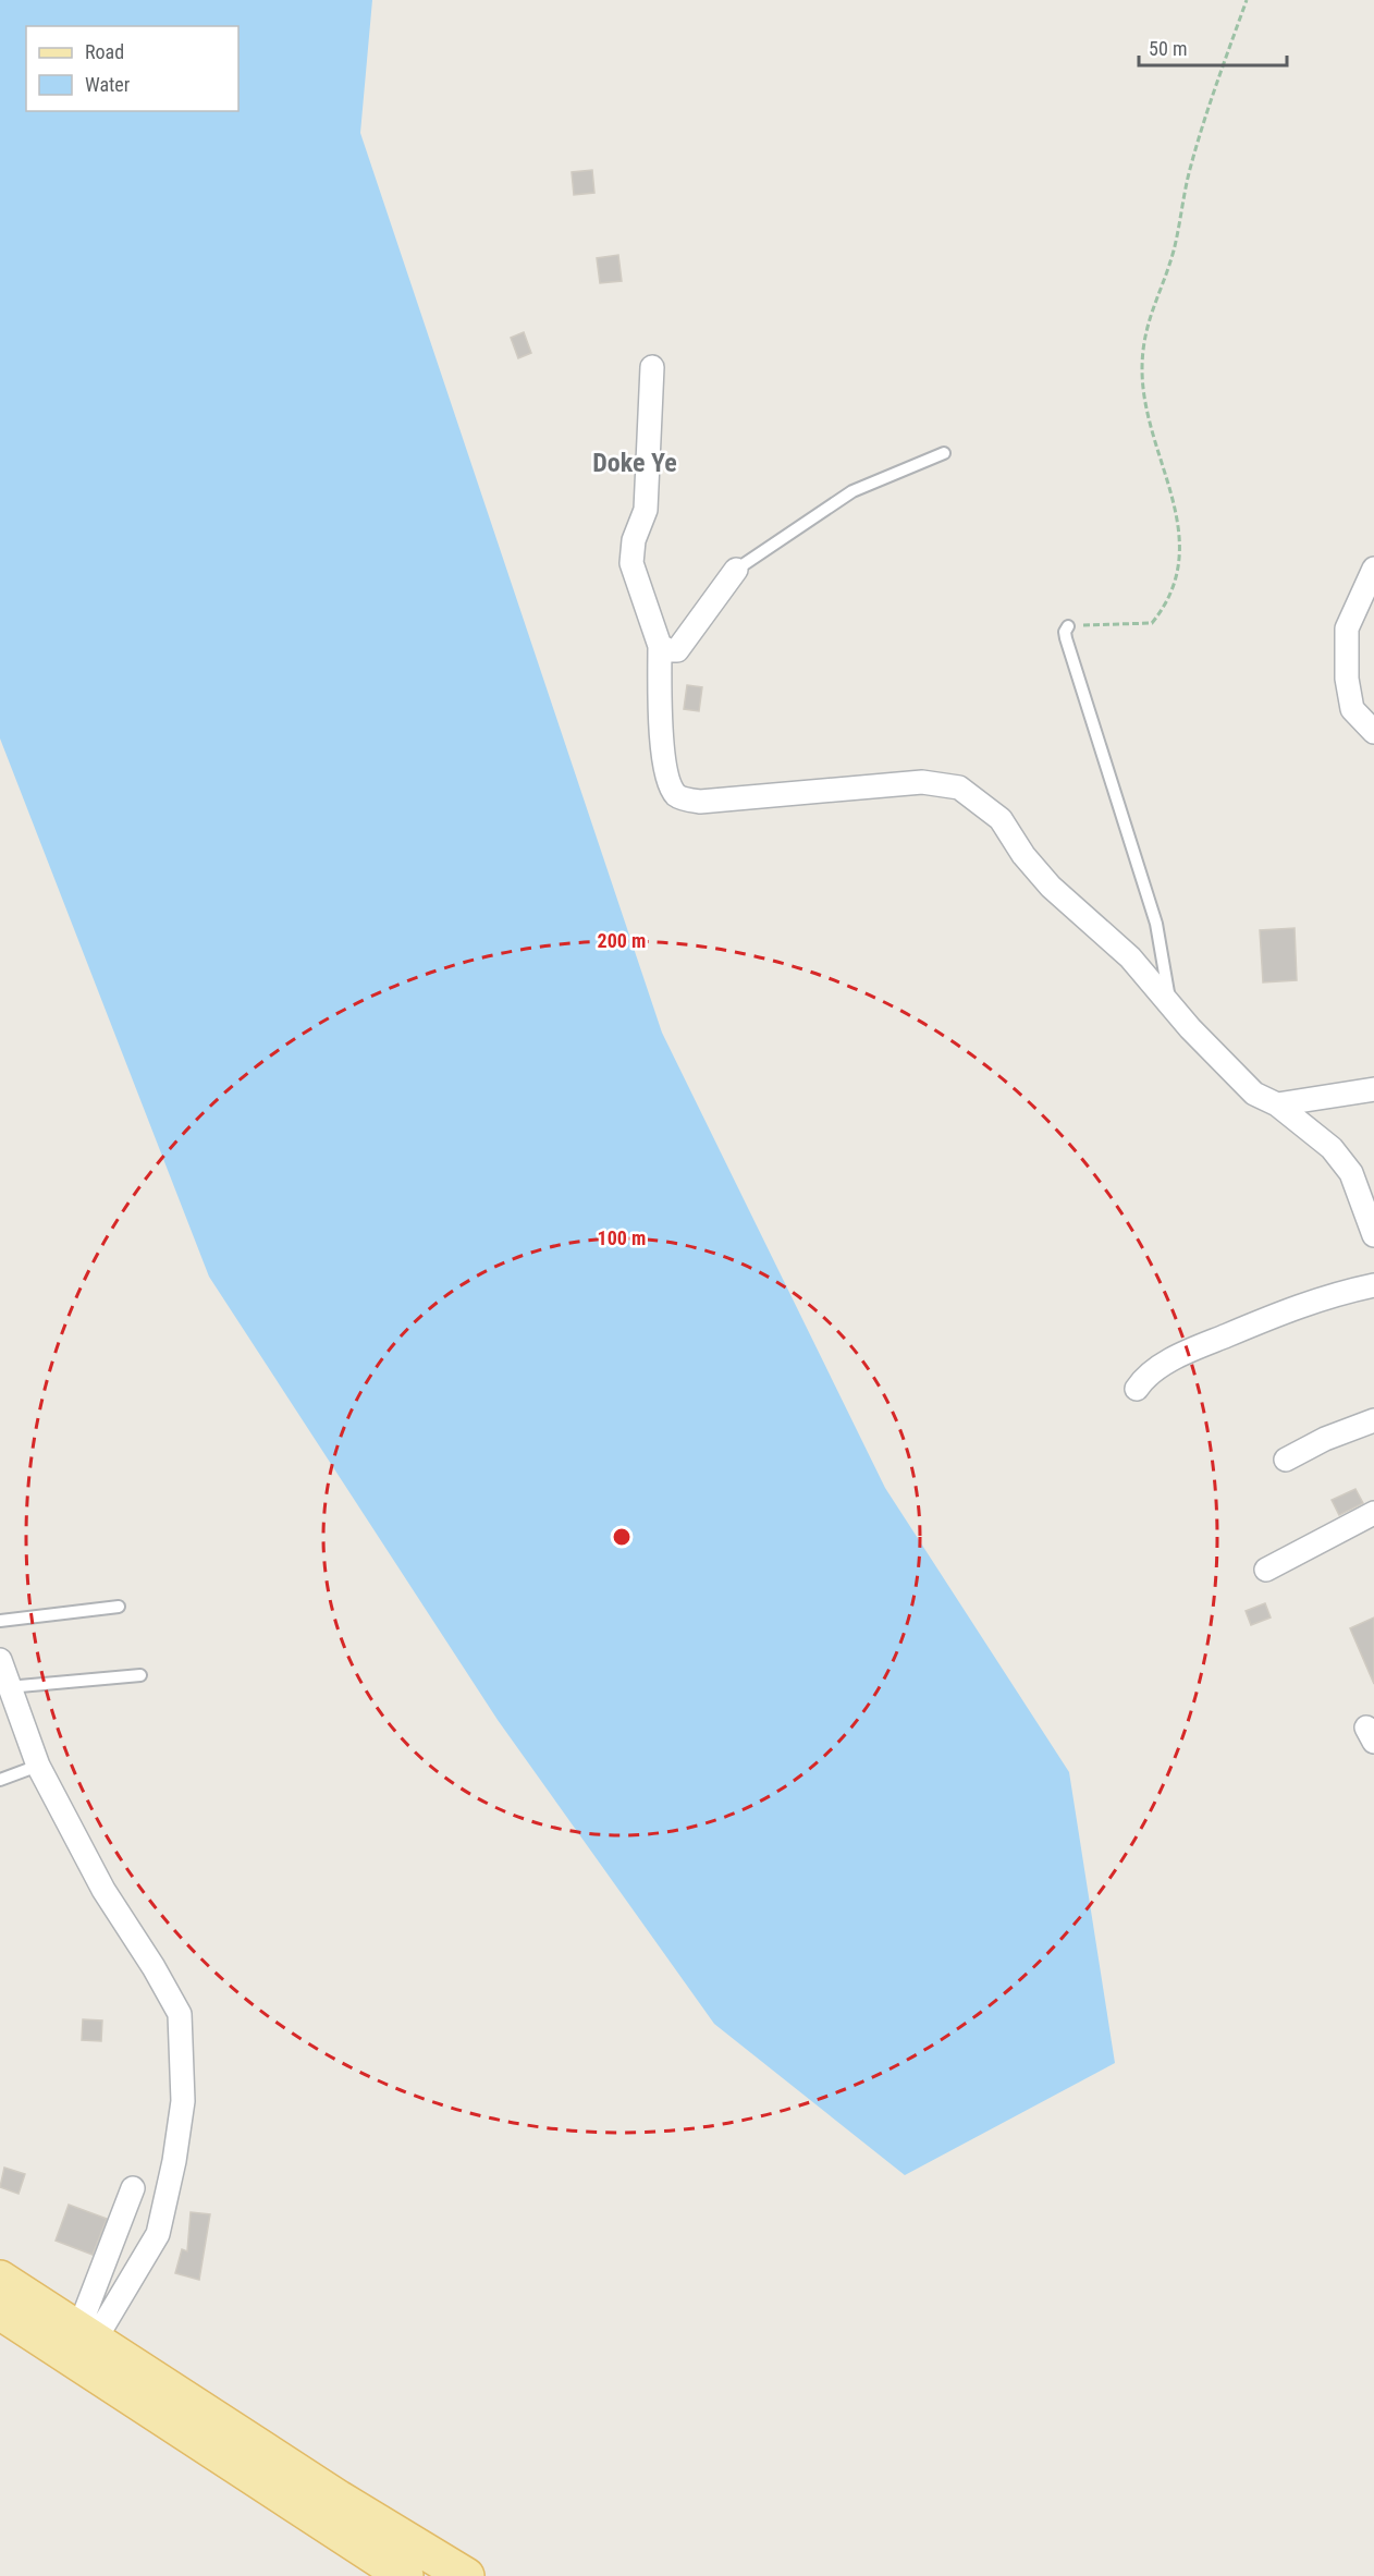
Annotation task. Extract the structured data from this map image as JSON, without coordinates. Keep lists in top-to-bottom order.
{
  "districts": ["Doke Ye"],
  "legend": ["Road", "Water"],
  "scale_bar": "50 m",
  "rings": ["200 m", "100 m"]
}
